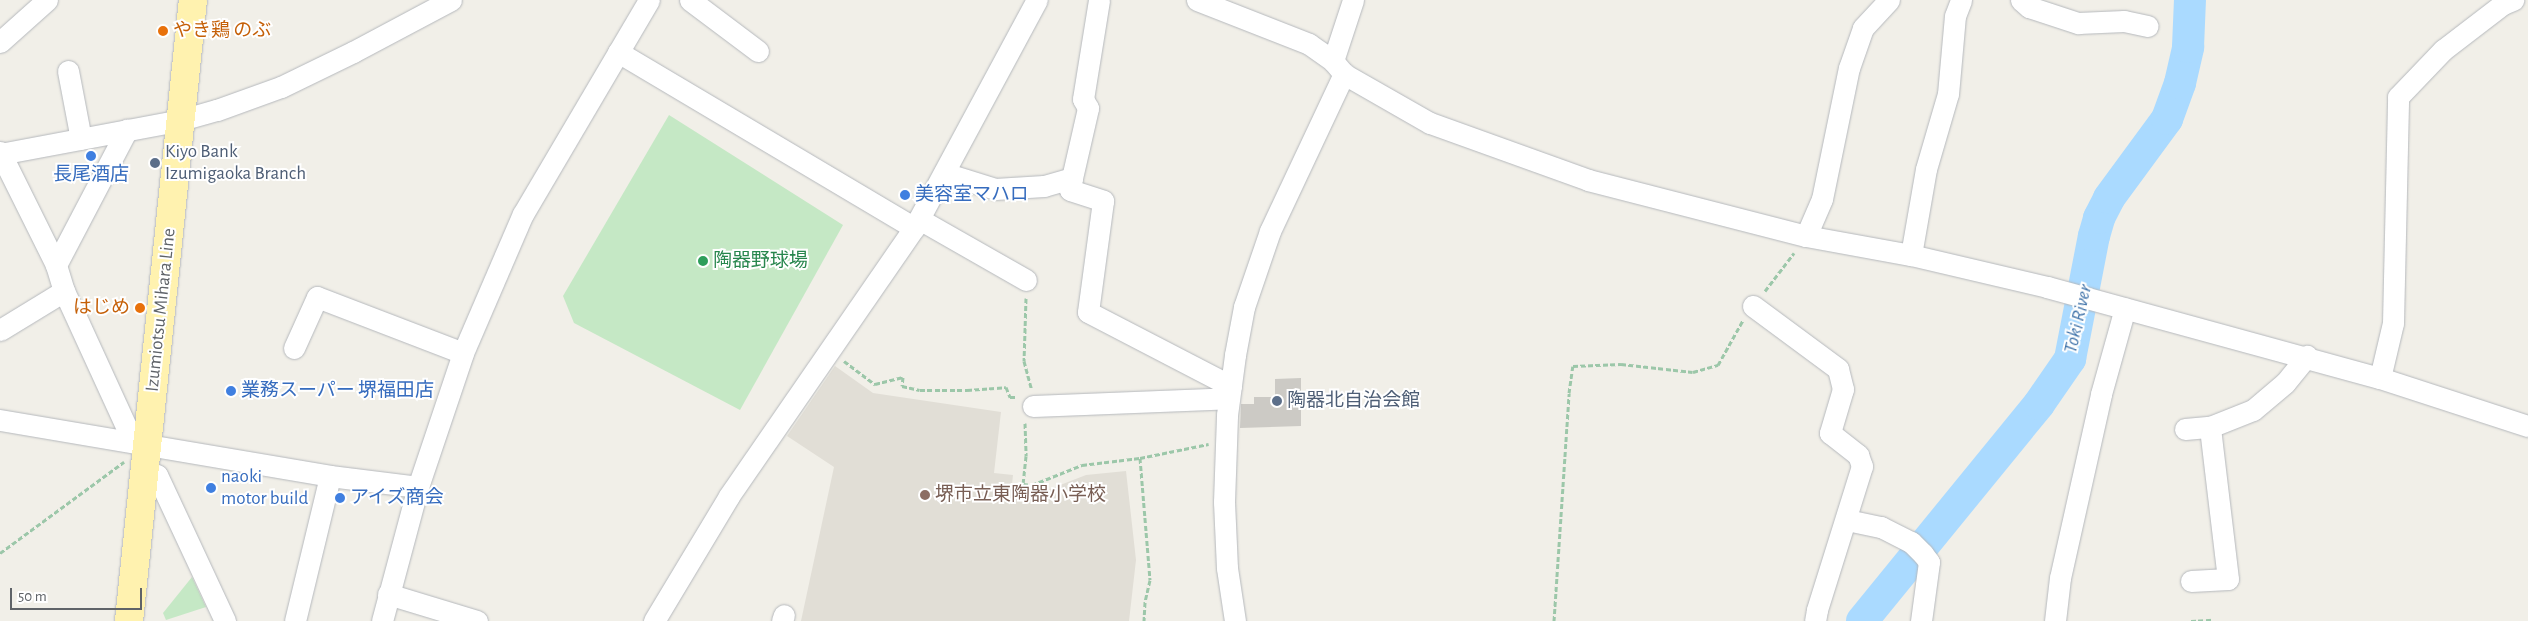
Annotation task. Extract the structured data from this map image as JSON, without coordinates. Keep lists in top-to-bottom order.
{
  "streets": {
    "main road": ["Izumiotsu Mihara Line"]
  },
  "water": ["Toki River"],
  "places": [
    "やき鶏 のぶ",
    "長尾酒店",
    "Kiyo Bank Izumigaoka Branch",
    "美容室マハロ",
    "陶器野球場",
    "はじめ",
    "業務スーパー 堺福田店",
    "陶器北自治会館",
    "naoki motor build",
    "堺市立東陶器小学校",
    "アイズ商会"
  ],
  "scale_bar": "50 m"
}
